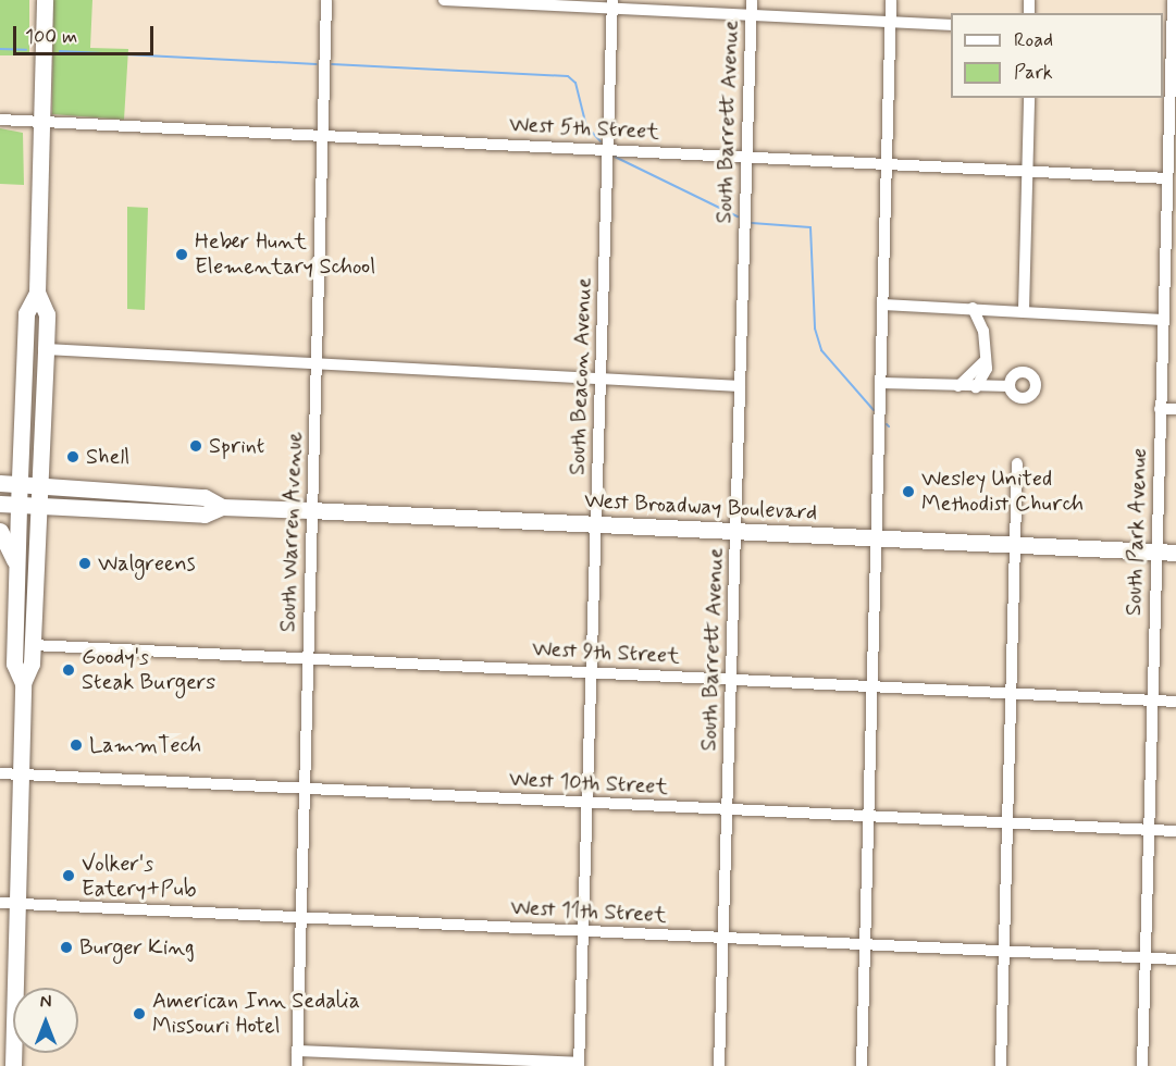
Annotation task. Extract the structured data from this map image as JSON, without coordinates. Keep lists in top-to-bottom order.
{
  "streets": {
    "highway": ["West Broadway Boulevard"],
    "street": [
      "South Barrett Avenue",
      "West 5th Street",
      "South Beacon Avenue",
      "South Warren Avenue",
      "South Park Avenue",
      "West 9th Street",
      "West 10th Street",
      "West 11th Street"
    ]
  },
  "crossings": [
    ["South Barrett Avenue", "West 5th Street"],
    ["South Barrett Avenue", "West Broadway Boulevard"],
    ["South Barrett Avenue", "West 9th Street"],
    ["South Barrett Avenue", "West 10th Street"],
    ["South Barrett Avenue", "West 11th Street"],
    ["West 5th Street", "South Beacon Avenue"],
    ["West 5th Street", "South Warren Avenue"],
    ["West 5th Street", "South Park Avenue"],
    ["South Beacon Avenue", "West Broadway Boulevard"],
    ["South Beacon Avenue", "West 9th Street"],
    ["South Beacon Avenue", "West 10th Street"],
    ["South Beacon Avenue", "West 11th Street"],
    ["West Broadway Boulevard", "South Warren Avenue"],
    ["West Broadway Boulevard", "South Park Avenue"],
    ["South Warren Avenue", "West 9th Street"],
    ["South Warren Avenue", "West 10th Street"],
    ["South Warren Avenue", "West 11th Street"],
    ["South Park Avenue", "West 9th Street"],
    ["South Park Avenue", "West 10th Street"],
    ["South Park Avenue", "West 11th Street"]
  ],
  "places": [
    "Heber Hunt Elementary School",
    "Sprint",
    "Shell",
    "Wesley United Methodist Church",
    "Walgreens",
    "Goody's Steak Burgers",
    "LammTech",
    "Volker's Eatery+Pub",
    "Burger King",
    "American Inn Sedalia Missouri Hotel"
  ],
  "legend": ["Road", "Park"],
  "scale_bar": "100 m",
  "north": "top"
}
